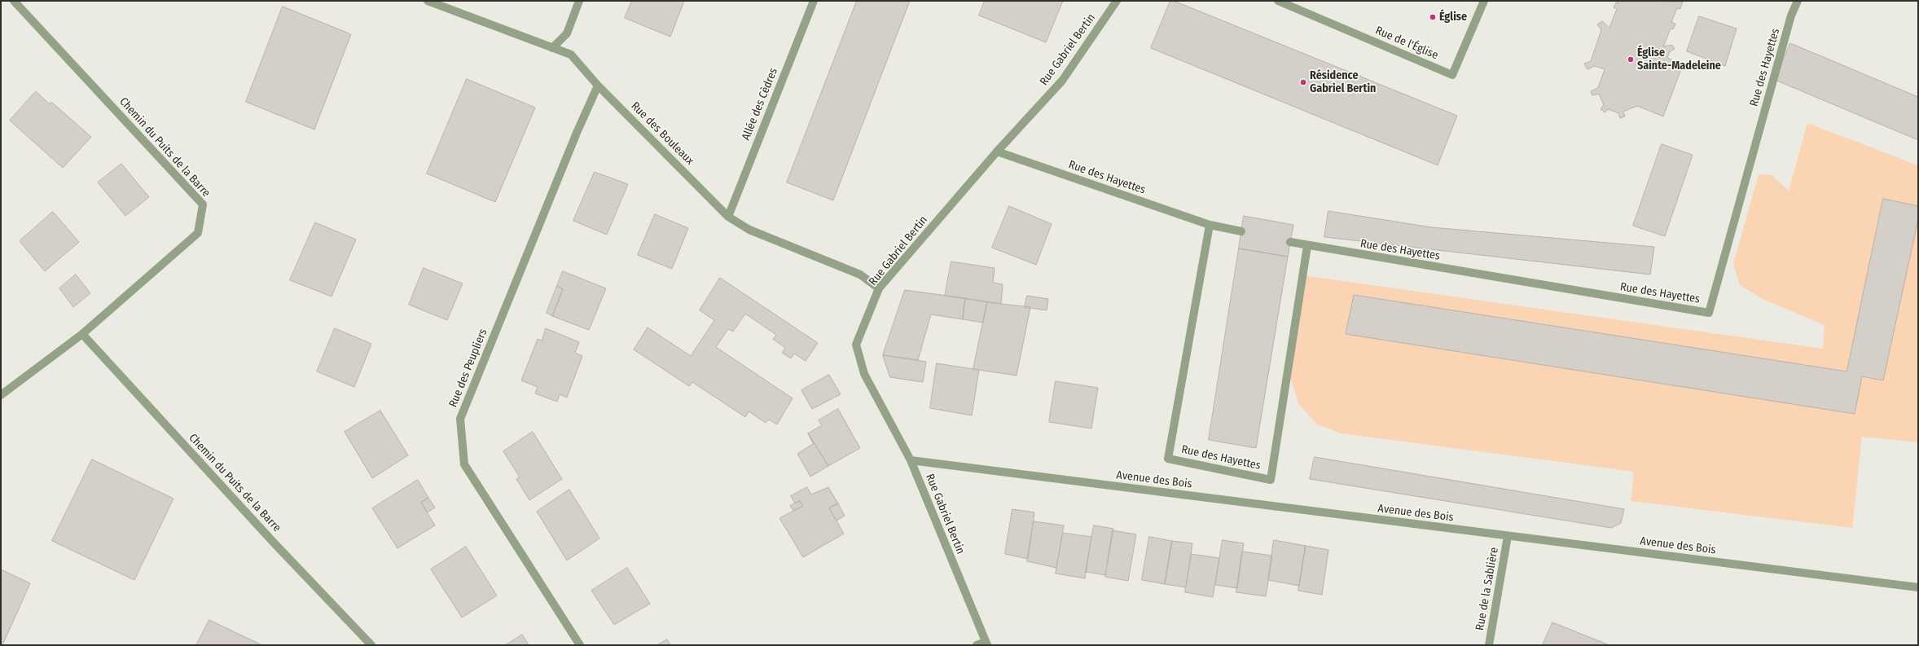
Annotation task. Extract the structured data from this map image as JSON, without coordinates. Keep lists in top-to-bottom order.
{
  "streets": {
    "street": [
      "Rue de l'Église",
      "Rue Gabriel Bertin",
      "Rue des Hayettes",
      "Allée des Cèdres",
      "Rue des Bouleaux",
      "Chemin du Puits de la Barre",
      "Rue des Peupliers",
      "Avenue des Bois",
      "Rue de la Sablière"
    ]
  },
  "crossings": [
    ["Rue Gabriel Bertin", "Rue des Hayettes"],
    ["Rue Gabriel Bertin", "Rue des Bouleaux"],
    ["Rue Gabriel Bertin", "Avenue des Bois"],
    ["Allée des Cèdres", "Rue des Bouleaux"],
    ["Rue des Bouleaux", "Rue des Peupliers"],
    ["Avenue des Bois", "Rue de la Sablière"]
  ],
  "places": ["Église", "Église Sainte-Madeleine", "Résidence Gabriel Bertin"]
}
